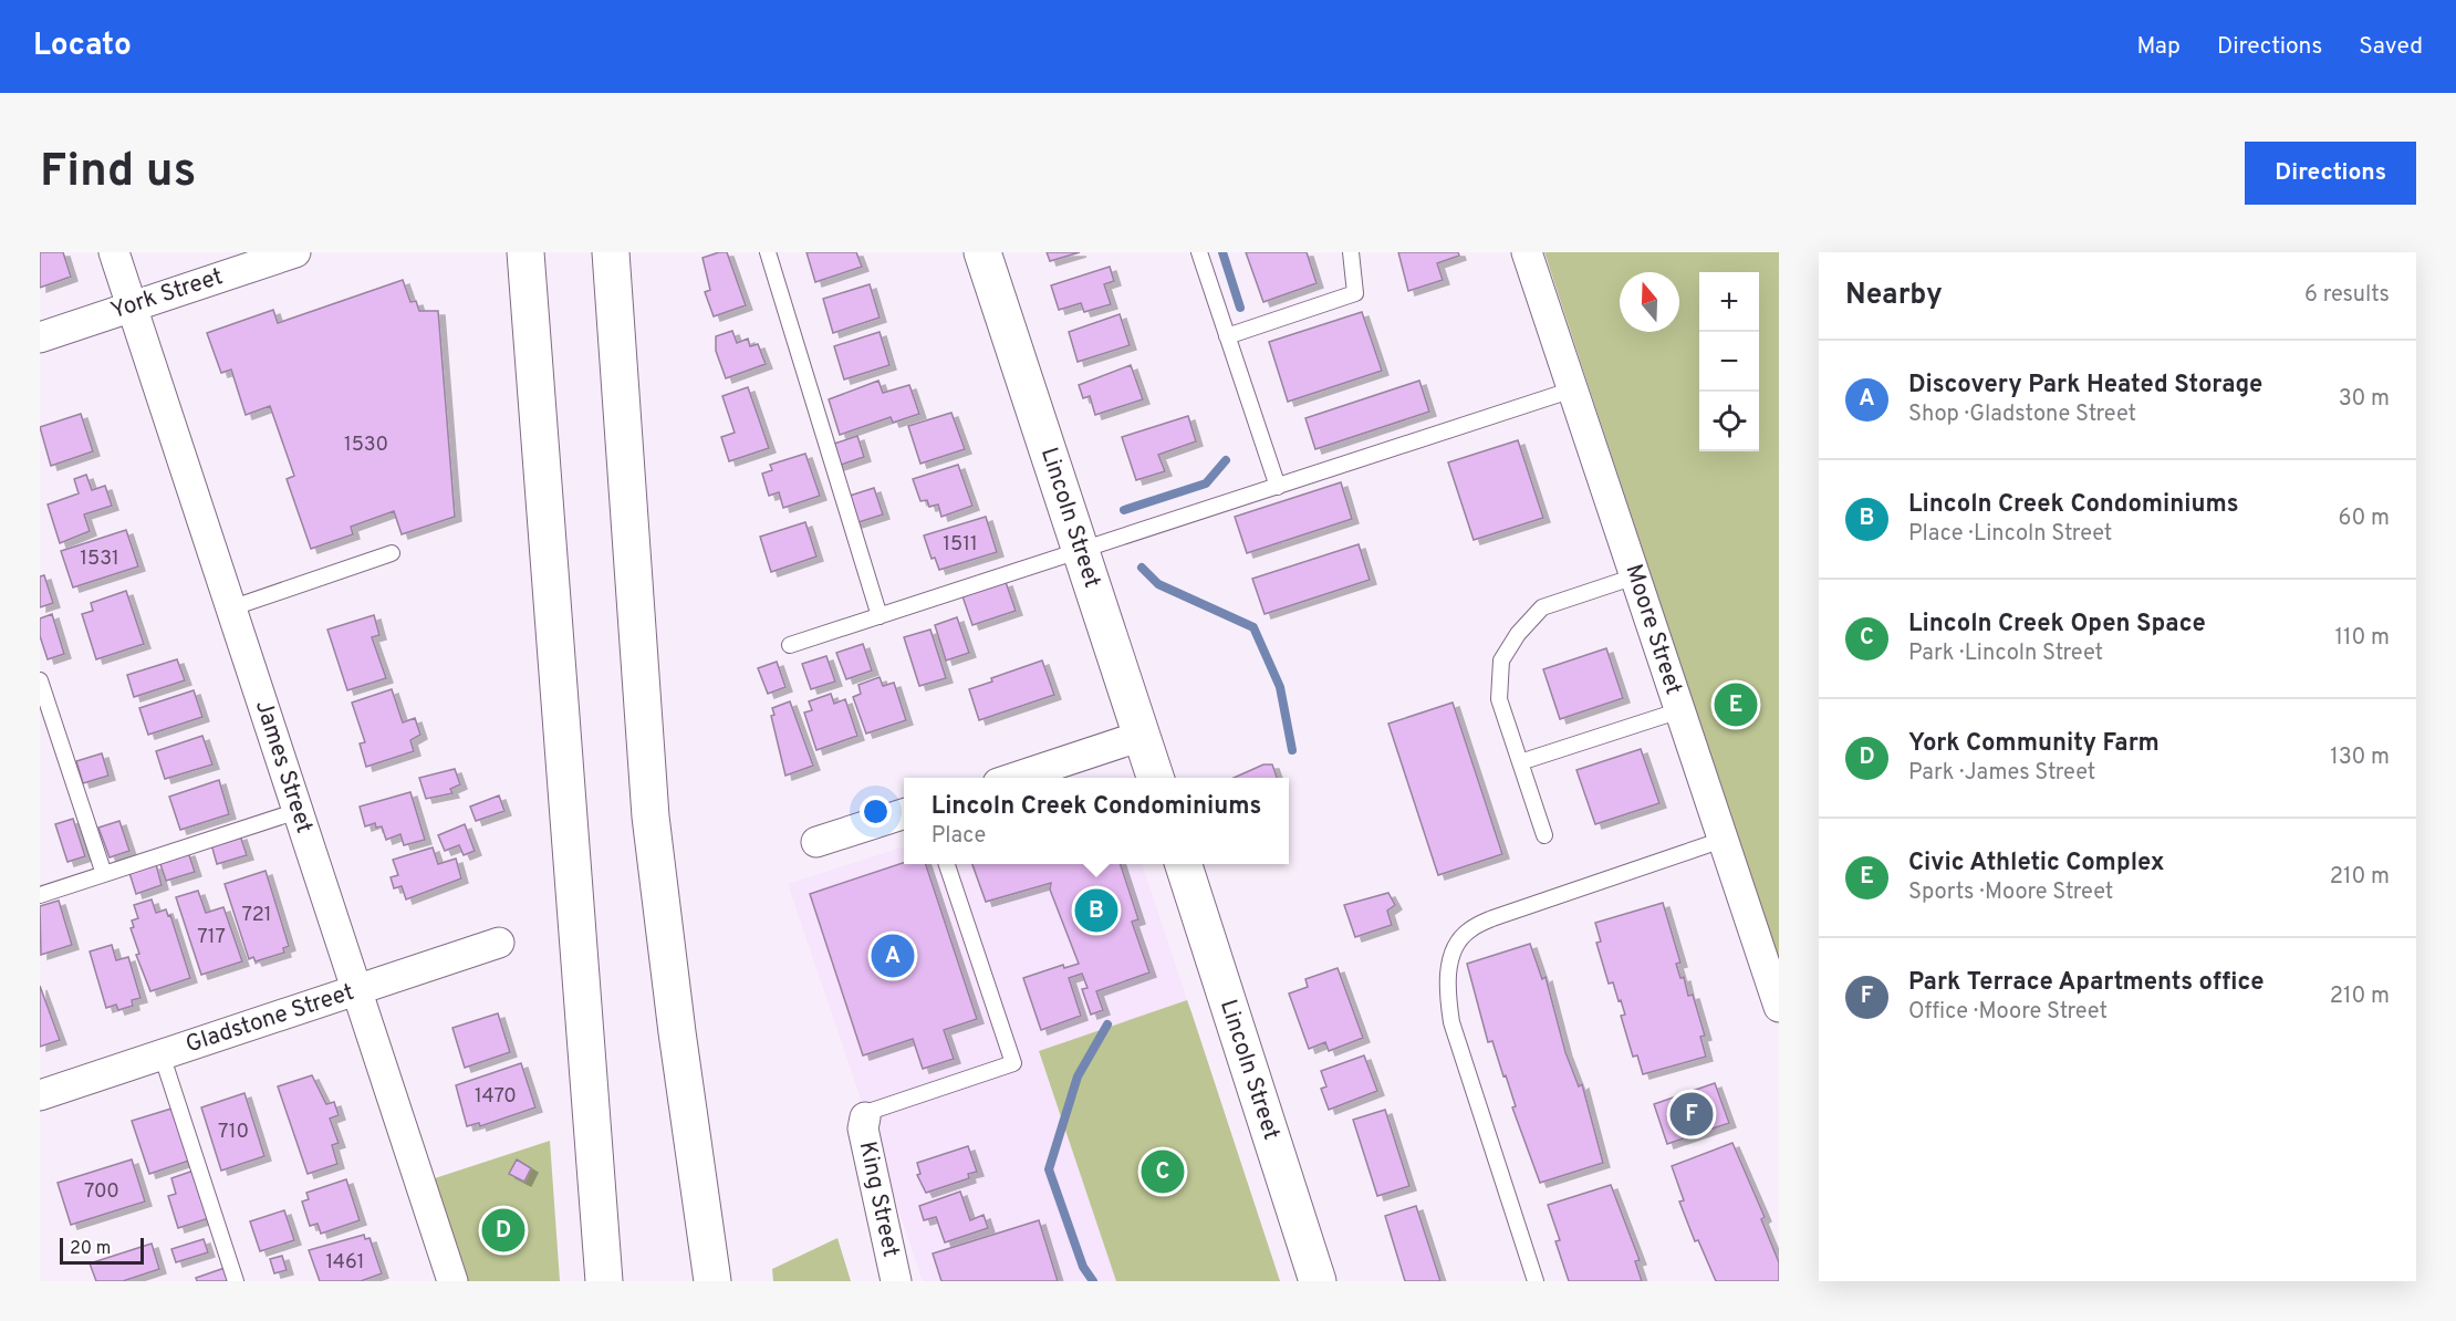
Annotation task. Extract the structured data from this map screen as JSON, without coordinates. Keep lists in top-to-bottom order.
{
  "streets": {
    "main road": ["Lincoln Street"],
    "street": [
      "York Street",
      "Moore Street",
      "James Street",
      "Gladstone Street",
      "King Street"
    ]
  },
  "crossings": [
    ["York Street", "James Street"],
    ["James Street", "Gladstone Street"]
  ],
  "house_numbers": [
    "1530",
    "1511",
    "1531",
    "721",
    "717",
    "1470",
    "710",
    "700",
    "1461"
  ],
  "scale_bar": "20 m",
  "north": "top",
  "page": {
    "header": "Locato",
    "nav": ["Map", "Directions", "Saved"],
    "buttons": "Directions",
    "title": "Find us",
    "heading": ["Nearby", "6 results"],
    "map_buttons": ["+", "−"],
    "list": [
      {
        "mark": "A",
        "name": "Discovery Park Heated Storage",
        "note": "Shop · Gladstone Street",
        "value": "30 m"
      },
      {
        "mark": "B",
        "name": "Lincoln Creek Condominiums",
        "note": "Place · Lincoln Street",
        "value": "60 m"
      },
      {
        "mark": "C",
        "name": "Lincoln Creek Open Space",
        "note": "Park · Lincoln Street",
        "value": "110 m"
      },
      {
        "mark": "D",
        "name": "York Community Farm",
        "note": "Park · James Street",
        "value": "130 m"
      },
      {
        "mark": "E",
        "name": "Civic Athletic Complex",
        "note": "Sports · Moore Street",
        "value": "210 m"
      },
      {
        "mark": "F",
        "name": "Park Terrace Apartments office",
        "note": "Office · Moore Street",
        "value": "210 m"
      }
    ],
    "pins": [
      "E",
      "B",
      "A",
      "F",
      "C",
      "D"
    ],
    "popup": ["Lincoln Creek Condominiums", "Place"],
    "scale": "20 m"
  }
}
